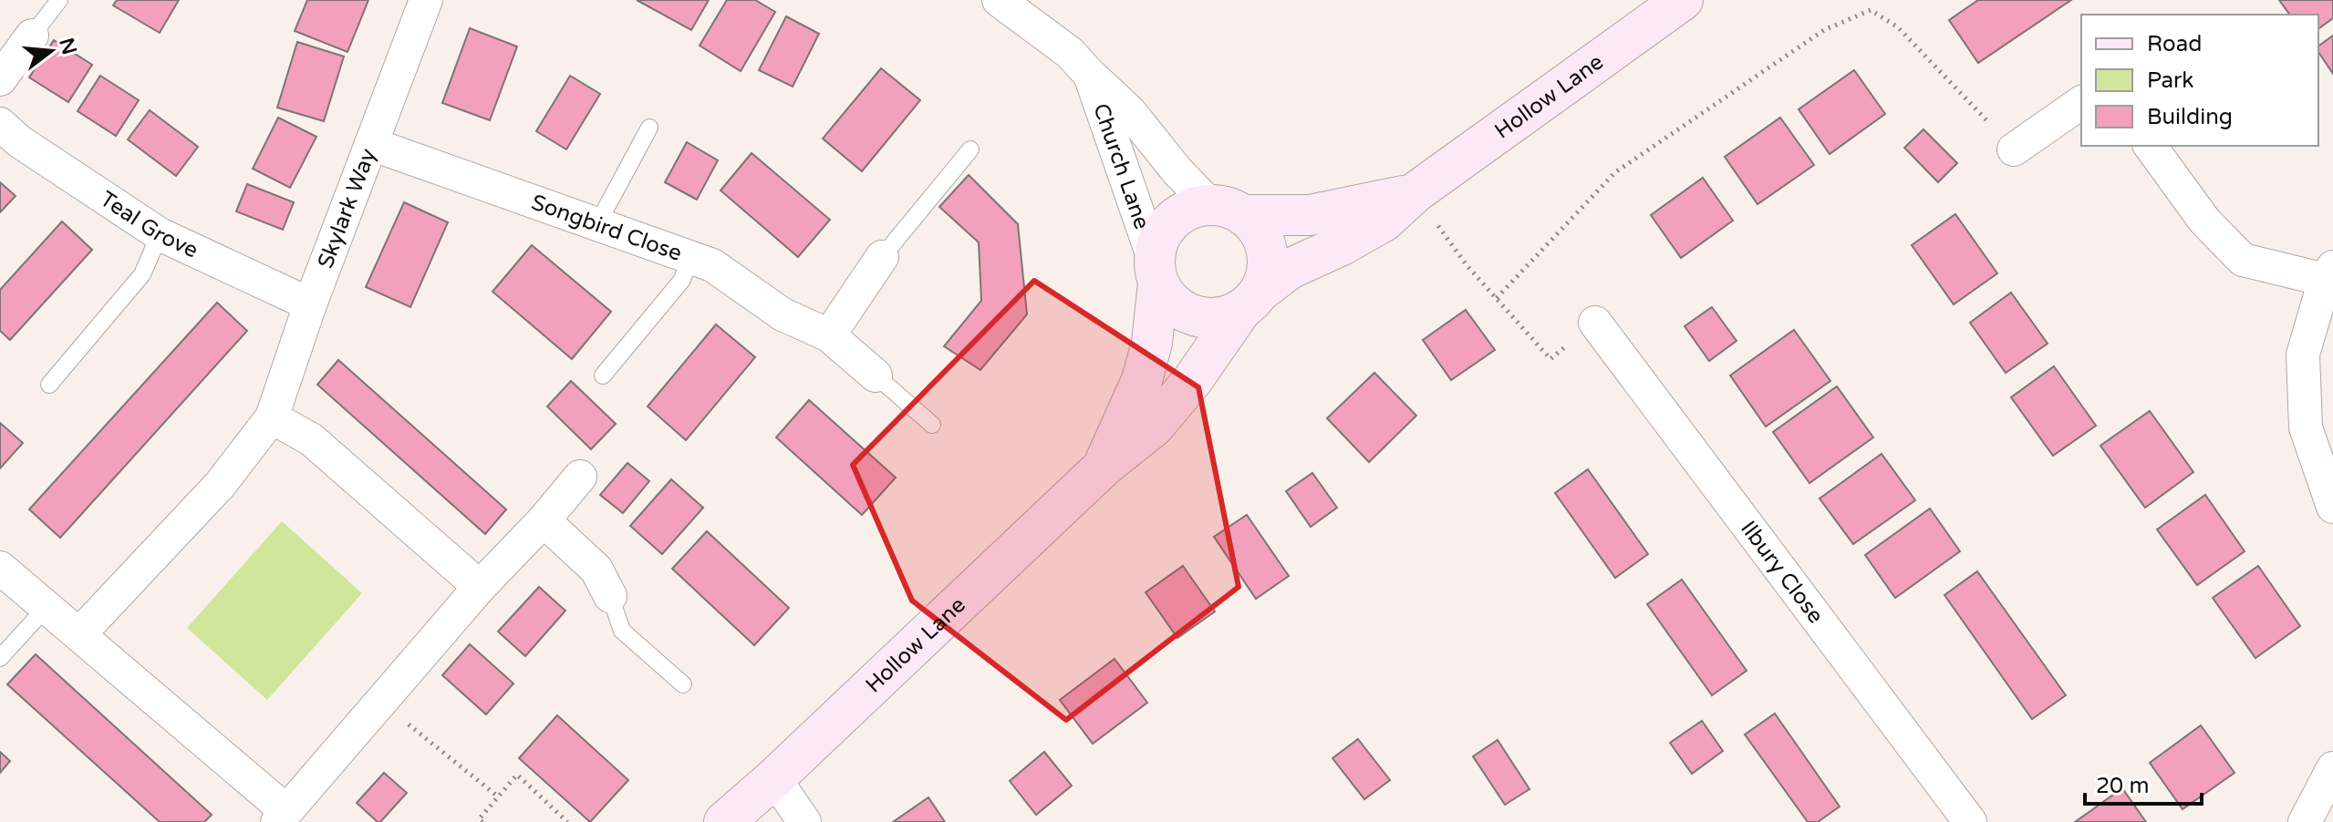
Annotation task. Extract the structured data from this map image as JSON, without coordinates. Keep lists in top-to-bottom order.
{
  "streets": {
    "main road": ["Hollow Lane"],
    "street": [
      "Church Lane",
      "Skylark Way",
      "Teal Grove",
      "Songbird Close",
      "Ilbury Close"
    ]
  },
  "crossings": [
    ["Hollow Lane", "Church Lane"],
    ["Skylark Way", "Teal Grove"],
    ["Skylark Way", "Songbird Close"]
  ],
  "legend": ["Road", "Park", "Building"],
  "scale_bar": "20 m",
  "north": "right"
}
